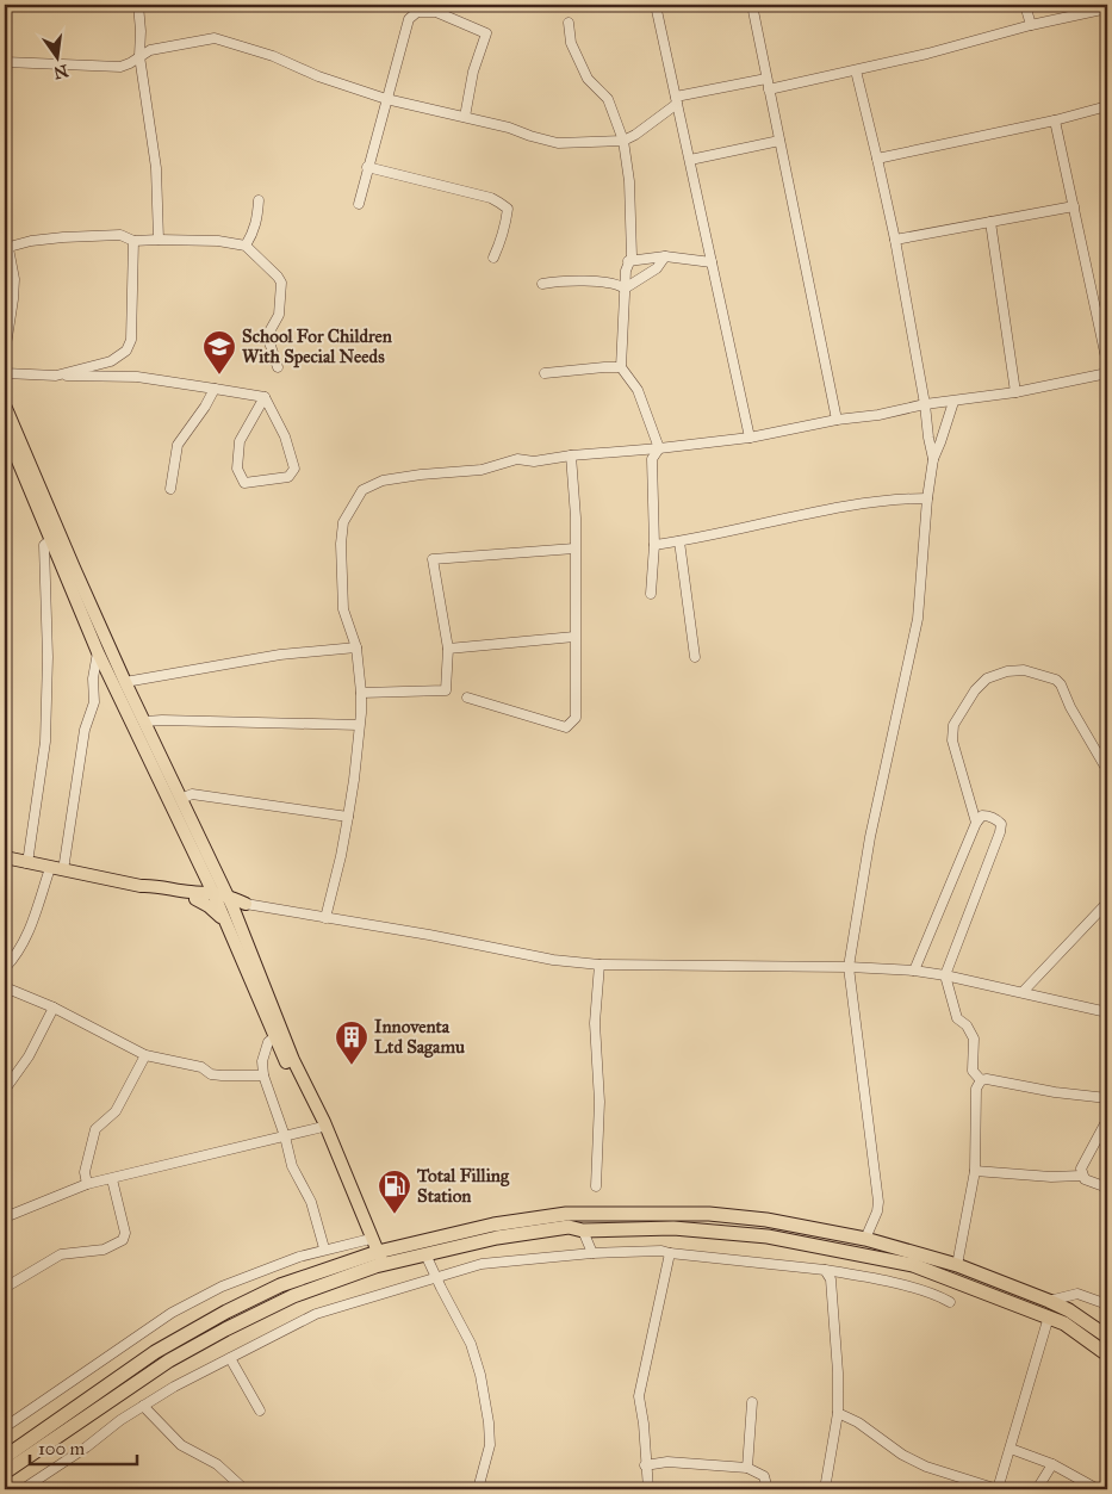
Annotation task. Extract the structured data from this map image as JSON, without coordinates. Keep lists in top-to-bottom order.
{
  "places": {
    "school or university": ["School For Children With Special Needs"],
    "building": ["Innoventa Ltd Sagamu"],
    "fuel station": ["Total Filling Station"]
  },
  "scale_bar": "100 m",
  "north": "bottom"
}
